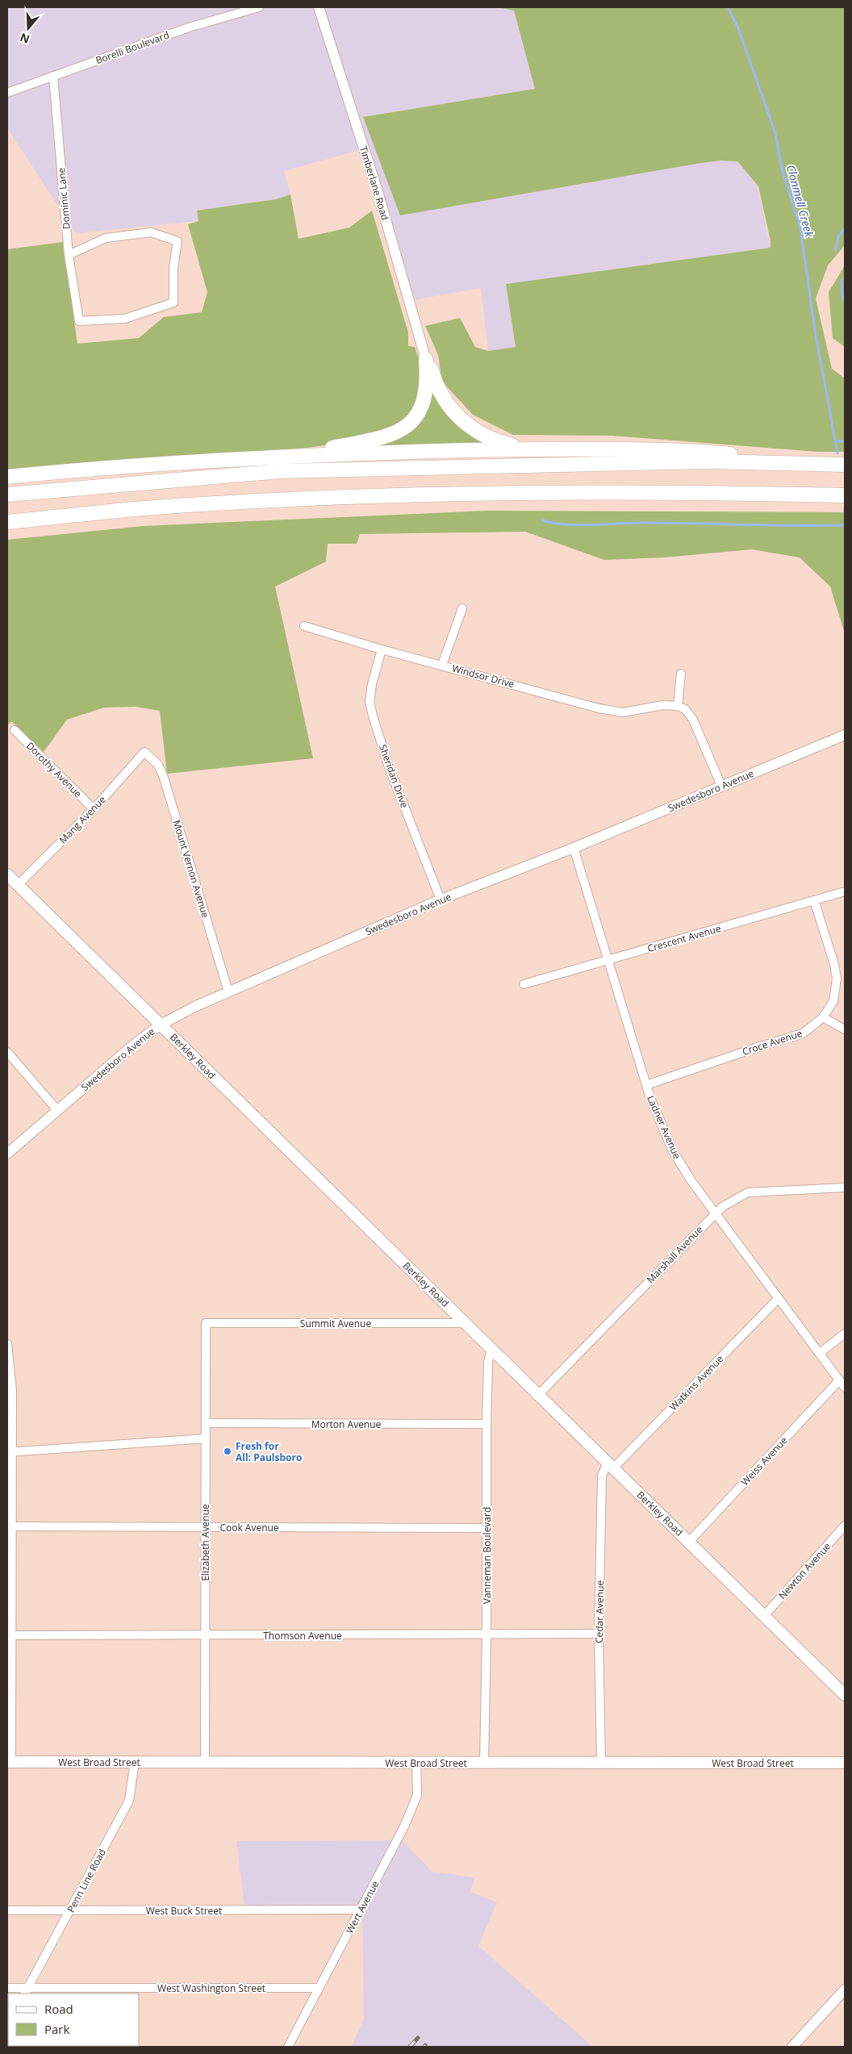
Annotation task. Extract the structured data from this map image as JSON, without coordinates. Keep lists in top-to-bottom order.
{
  "streets": {
    "main road": ["Berkley Road", "West Broad Street"],
    "street": [
      "Borelli Boulevard",
      "Timberlane Road",
      "Dominic Lane",
      "Windsor Drive",
      "Dorothy Avenue",
      "Sheridan Drive",
      "Swedesboro Avenue",
      "Mang Avenue",
      "Mount Vernon Avenue",
      "Crescent Avenue",
      "Croce Avenue",
      "Ladner Avenue",
      "Marshall Avenue",
      "Summit Avenue",
      "Watkins Avenue",
      "Morton Avenue",
      "Weiss Avenue",
      "Cook Avenue",
      "Elizabeth Avenue",
      "Vanneman Boulevard",
      "Newton Avenue",
      "Cedar Avenue",
      "Thomson Avenue",
      "Penn Line Road",
      "Wert Avenue",
      "West Buck Street",
      "West Washington Street"
    ]
  },
  "crossings": [
    ["Borelli Boulevard", "Dominic Lane"],
    ["Windsor Drive", "Sheridan Drive"],
    ["Dorothy Avenue", "Mang Avenue"],
    ["Sheridan Drive", "Swedesboro Avenue"],
    ["Swedesboro Avenue", "Mount Vernon Avenue"],
    ["Swedesboro Avenue", "Berkley Road"],
    ["Swedesboro Avenue", "Ladner Avenue"],
    ["Mang Avenue", "Mount Vernon Avenue"],
    ["Mang Avenue", "Berkley Road"],
    ["Crescent Avenue", "Croce Avenue"],
    ["Crescent Avenue", "Ladner Avenue"],
    ["Croce Avenue", "Ladner Avenue"],
    ["Berkley Road", "Marshall Avenue"],
    ["Berkley Road", "Summit Avenue"],
    ["Berkley Road", "Watkins Avenue"],
    ["Berkley Road", "Weiss Avenue"],
    ["Berkley Road", "Vanneman Boulevard"],
    ["Berkley Road", "Newton Avenue"],
    ["Berkley Road", "Cedar Avenue"],
    ["Ladner Avenue", "Marshall Avenue"],
    ["Ladner Avenue", "Watkins Avenue"],
    ["Ladner Avenue", "Weiss Avenue"],
    ["Summit Avenue", "Elizabeth Avenue"],
    ["Watkins Avenue", "Cedar Avenue"],
    ["Morton Avenue", "Elizabeth Avenue"],
    ["Morton Avenue", "Vanneman Boulevard"],
    ["Cook Avenue", "Elizabeth Avenue"],
    ["Cook Avenue", "Vanneman Boulevard"],
    ["Elizabeth Avenue", "Thomson Avenue"],
    ["Elizabeth Avenue", "West Broad Street"],
    ["Vanneman Boulevard", "Thomson Avenue"],
    ["Vanneman Boulevard", "West Broad Street"],
    ["Cedar Avenue", "Thomson Avenue"],
    ["Cedar Avenue", "West Broad Street"],
    ["West Broad Street", "Penn Line Road"],
    ["West Broad Street", "Wert Avenue"],
    ["Penn Line Road", "West Buck Street"],
    ["Penn Line Road", "West Washington Street"],
    ["Wert Avenue", "West Buck Street"],
    ["Wert Avenue", "West Washington Street"]
  ],
  "water": ["Clonmell Creek"],
  "places": ["Fresh for All: Paulsboro"],
  "legend": ["Road", "Park"],
  "north": "bottom"
}
